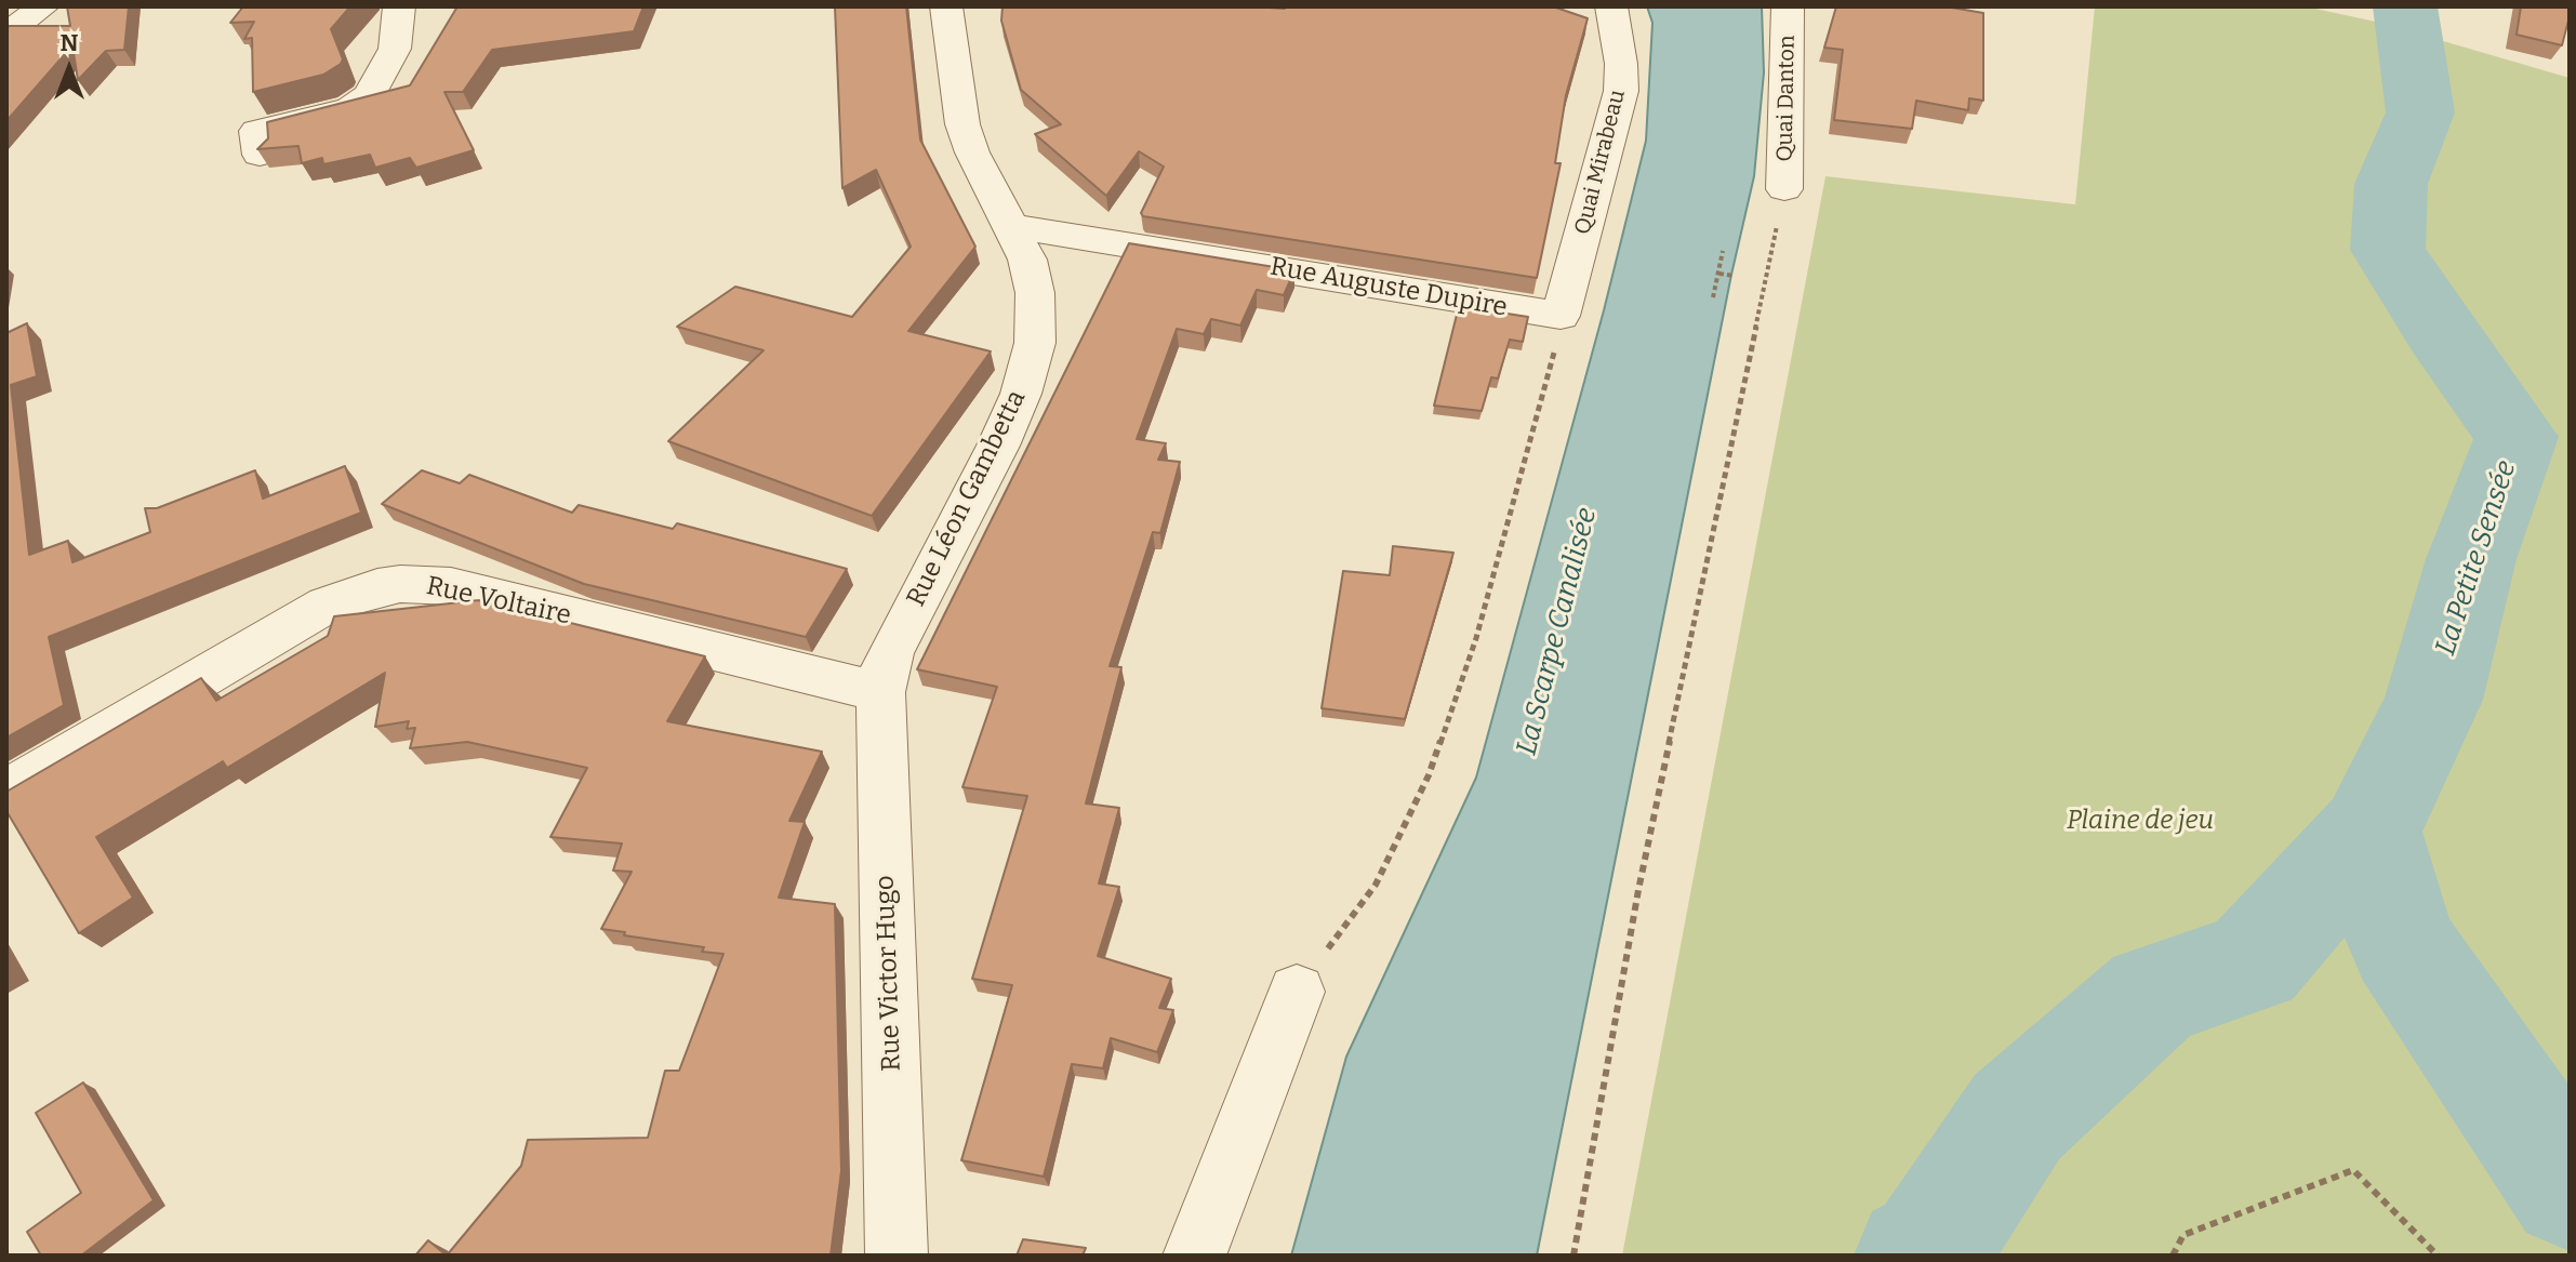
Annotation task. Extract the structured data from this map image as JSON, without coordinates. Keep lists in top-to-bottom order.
{
  "streets": {
    "street": [
      "Quai Danton",
      "Quai Mirabeau",
      "Rue Auguste Dupire",
      "Rue Léon Gambetta",
      "Rue Voltaire",
      "Rue Victor Hugo"
    ]
  },
  "crossings": [
    ["Quai Mirabeau", "Rue Auguste Dupire"],
    ["Rue Auguste Dupire", "Rue Léon Gambetta"],
    ["Rue Léon Gambetta", "Rue Voltaire"],
    ["Rue Léon Gambetta", "Rue Victor Hugo"],
    ["Rue Voltaire", "Rue Victor Hugo"]
  ],
  "water": ["La Petite Sensée", "La Scarpe Canalisée"],
  "parks": ["Plaine de jeu"],
  "north": "top"
}
